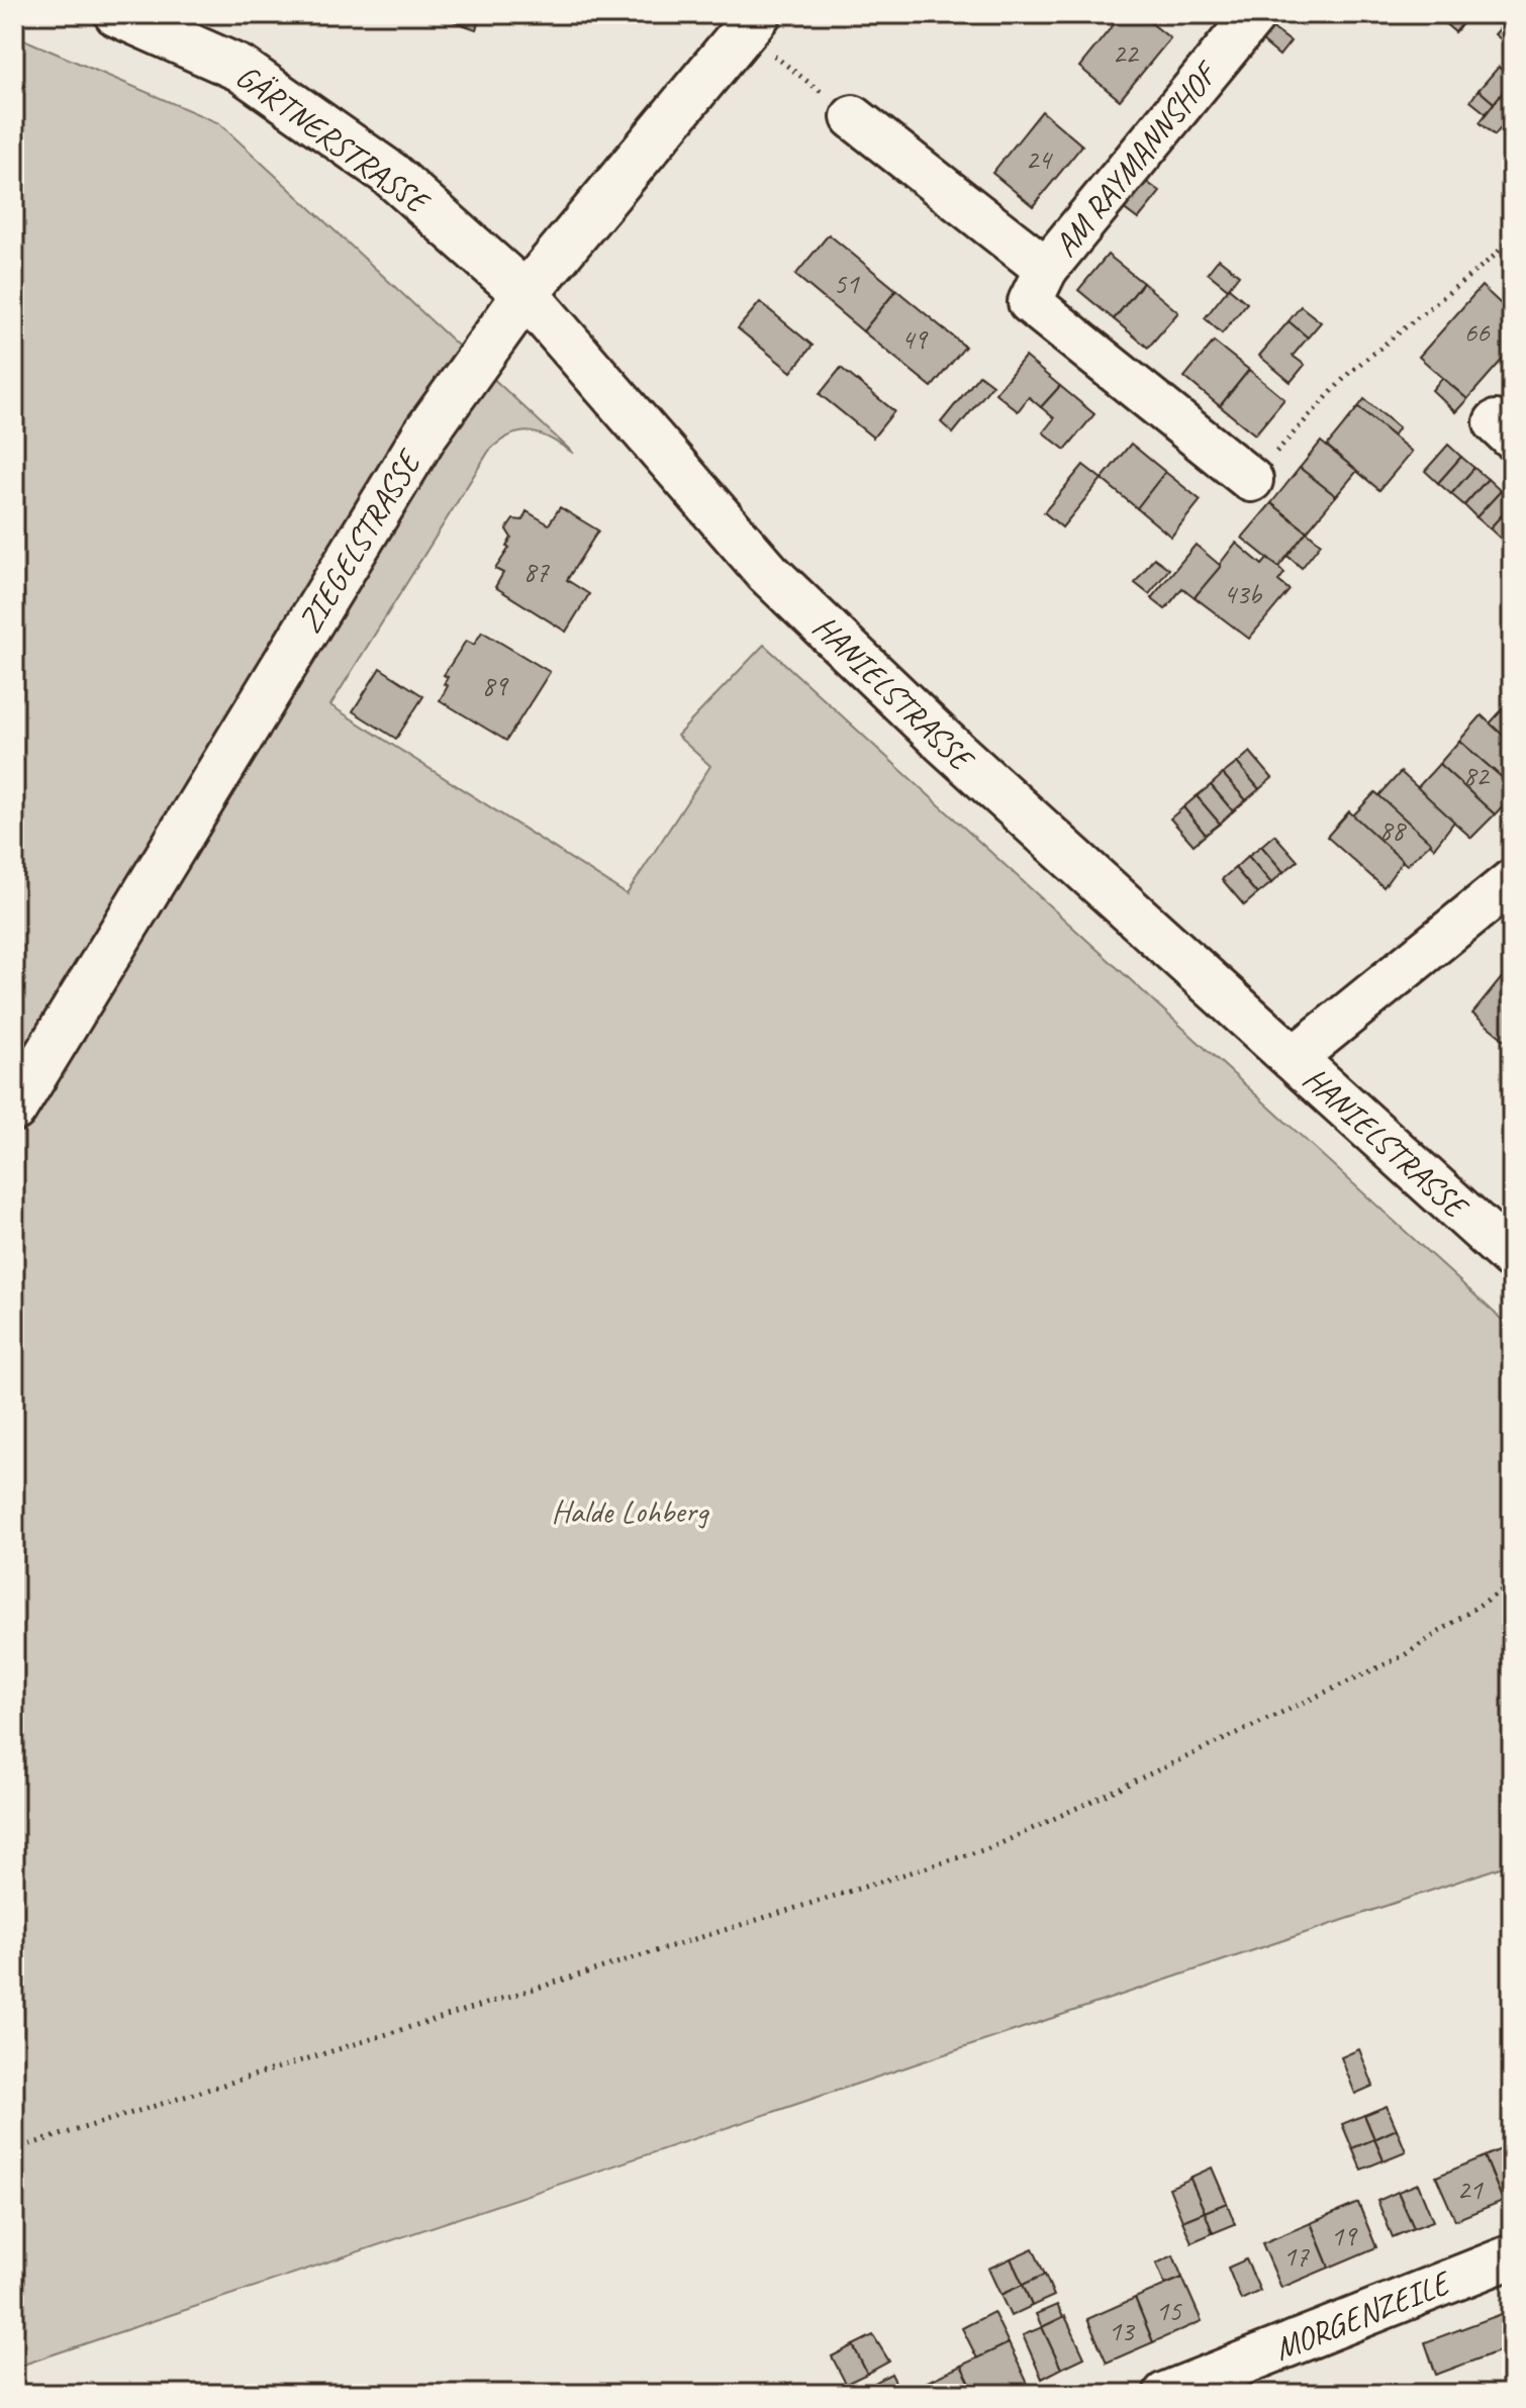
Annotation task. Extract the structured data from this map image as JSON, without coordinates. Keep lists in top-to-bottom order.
{
  "streets": {
    "main road": ["GÄRTNERSTRASSE", "ZIEGELSTRASSE", "HANIELSTRASSE"],
    "street": ["AM RAYMANNSHOF", "MORGENZEILE"]
  },
  "crossings": [
    ["GÄRTNERSTRASSE", "ZIEGELSTRASSE"],
    ["GÄRTNERSTRASSE", "HANIELSTRASSE"],
    ["ZIEGELSTRASSE", "HANIELSTRASSE"]
  ],
  "parks": ["Halde Lohberg"],
  "house_numbers": [
    "22",
    "24",
    "51",
    "66",
    "49",
    "87",
    "43b",
    "89",
    "82",
    "88",
    "21",
    "19",
    "17",
    "15",
    "13"
  ]
}
